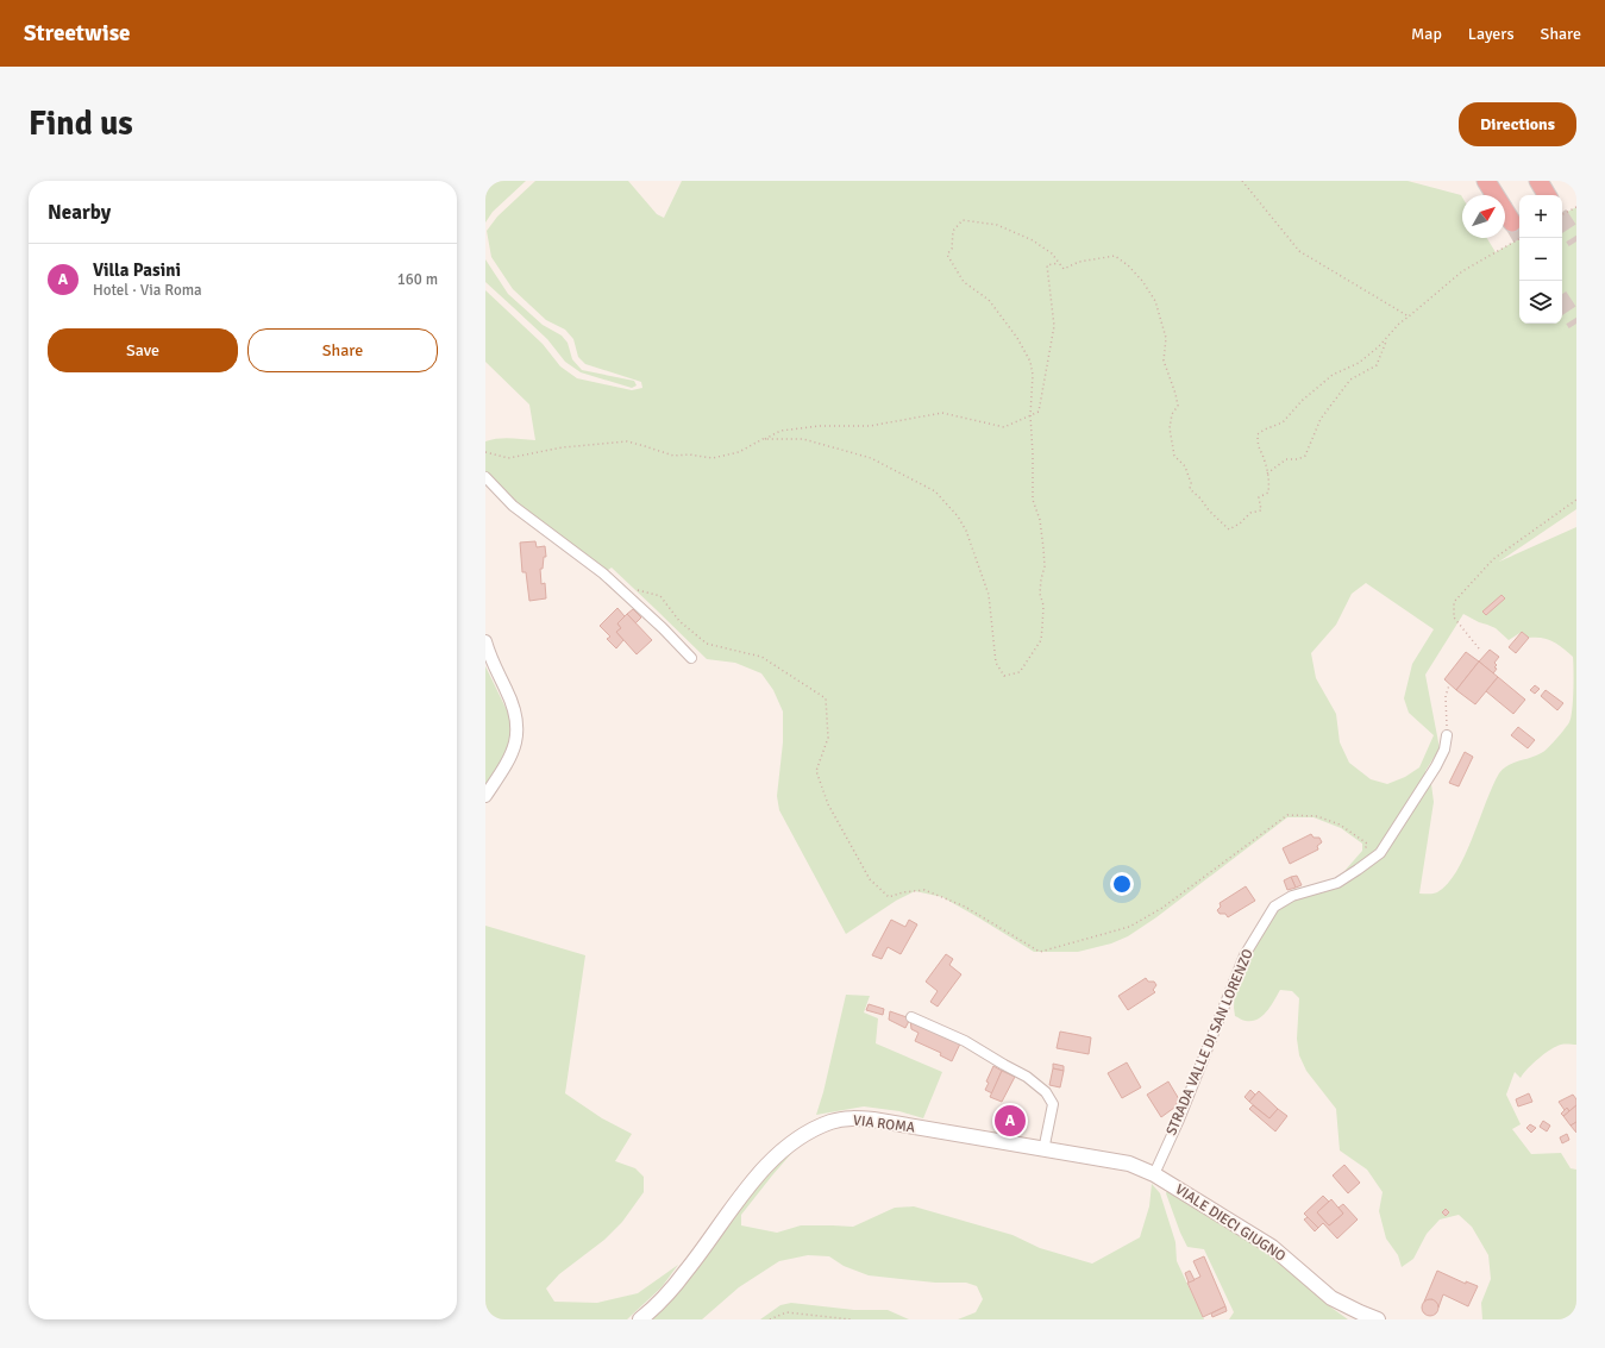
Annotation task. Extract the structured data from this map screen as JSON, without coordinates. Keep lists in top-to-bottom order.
{
  "streets": {
    "main road": ["VIA ROMA", "VIALE DIECI GIUGNO"],
    "street": ["STRADA VALLE DI SAN LORENZO"]
  },
  "crossings": [
    ["STRADA VALLE DI SAN LORENZO", "VIA ROMA"],
    ["STRADA VALLE DI SAN LORENZO", "VIALE DIECI GIUGNO"],
    ["VIA ROMA", "VIALE DIECI GIUGNO"]
  ],
  "north": "top right",
  "page": {
    "header": "Streetwise",
    "nav": ["Map", "Layers", "Share"],
    "buttons": [
      "Directions",
      ["Save", "Share"]
    ],
    "title": "Find us",
    "heading": "Nearby",
    "map_buttons": ["+", "−"],
    "list": [
      {
        "mark": "A",
        "name": "Villa Pasini",
        "note": "Hotel · Via Roma",
        "value": "160 m"
      }
    ],
    "pins": "A"
  }
}
